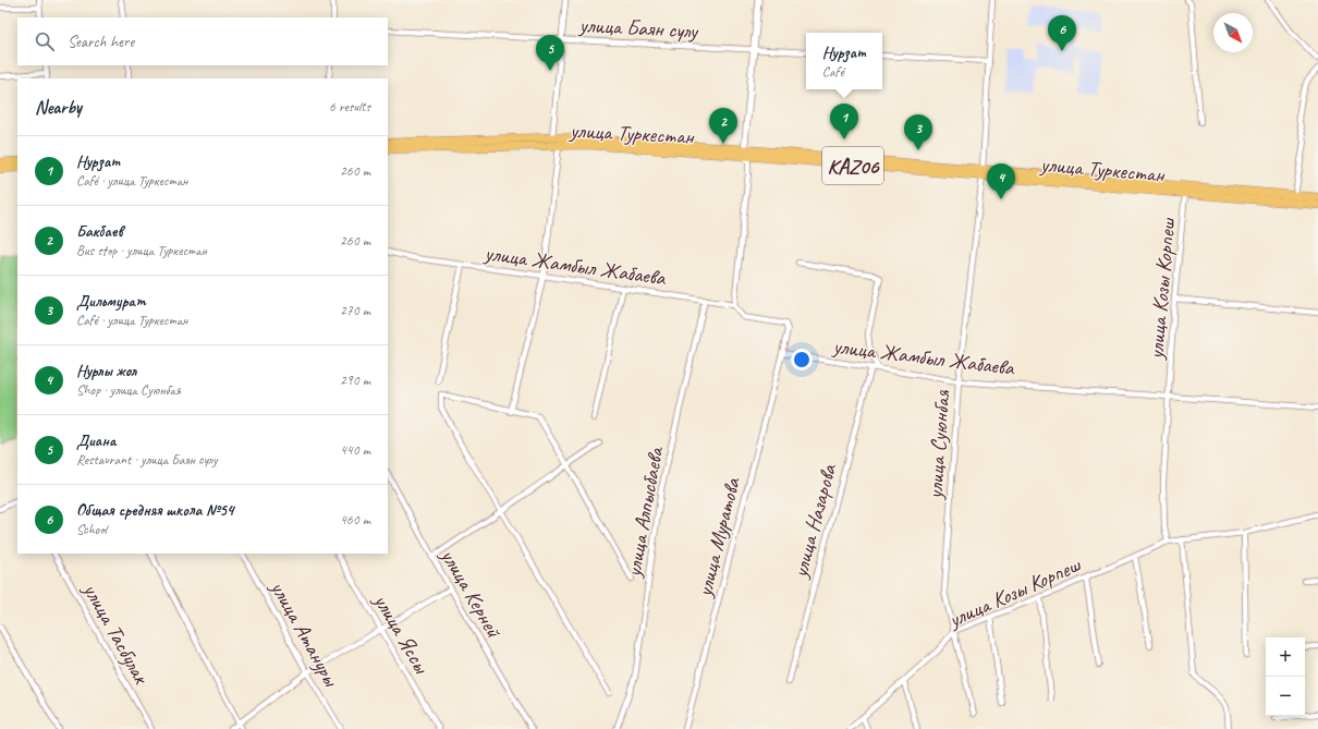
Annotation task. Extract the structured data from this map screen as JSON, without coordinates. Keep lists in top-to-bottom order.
{
  "streets": {
    "highway": ["улица Туркестан", "KАZ06"],
    "street": [
      "улица Баян сулу",
      "улица Жамбыл Жабаева",
      "улица Козы Корпеш",
      "улица Суюнбая",
      "улица Алпысбаева",
      "улица Назарова",
      "улица Муратова",
      "улица Керней",
      "улица Тасбулак",
      "улица Атануры",
      "улица Яссы"
    ]
  },
  "crossings": [
    ["улица Туркестан", "улица Козы Корпеш"],
    ["улица Туркестан", "улица Суюнбая"],
    ["улица Жамбыл Жабаева", "улица Козы Корпеш"],
    ["улица Жамбыл Жабаева", "улица Суюнбая"],
    ["улица Жамбыл Жабаева", "улица Алпысбаева"],
    ["улица Жамбыл Жабаева", "улица Назарова"],
    ["улица Жамбыл Жабаева", "улица Муратова"],
    ["улица Козы Корпеш", "улица Суюнбая"]
  ],
  "north": "bottom right",
  "page": {
    "pins": [
      "6",
      "5",
      "1",
      "2",
      "3",
      "4"
    ],
    "search": "Search here",
    "popup": ["Нурзат", "Café"],
    "heading": ["Nearby", "6 results"],
    "list": [
      {
        "mark": "1",
        "name": "Нурзат",
        "note": "Café · улица Туркестан",
        "value": "260 m"
      },
      {
        "mark": "2",
        "name": "Бакбаев",
        "note": "Bus stop · улица Туркестан",
        "value": "260 m"
      },
      {
        "mark": "3",
        "name": "Дильмурат",
        "note": "Café · улица Туркестан",
        "value": "270 m"
      },
      {
        "mark": "4",
        "name": "Нурлы жол",
        "note": "Shop · улица Суюнбая",
        "value": "290 m"
      },
      {
        "mark": "5",
        "name": "Диана",
        "note": "Restaurant · улица Баян сулу",
        "value": "440 m"
      },
      {
        "mark": "6",
        "name": "Общая средняя школа №54",
        "note": "School",
        "value": "460 m"
      }
    ],
    "map_buttons": ["+", "−"]
  }
}
